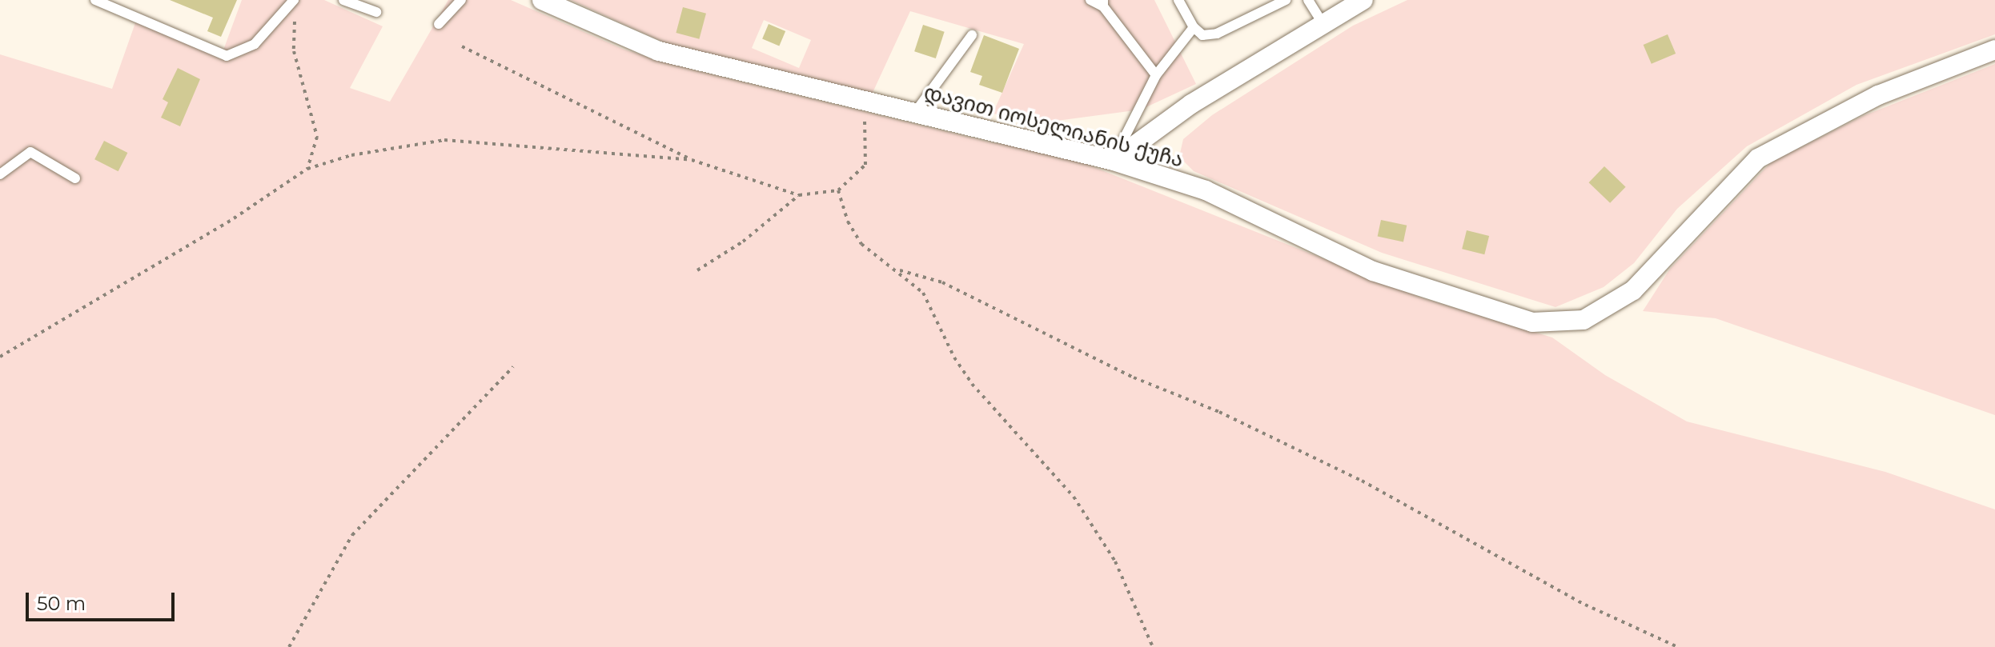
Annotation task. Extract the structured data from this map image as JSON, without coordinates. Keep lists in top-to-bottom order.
{
  "streets": {
    "street": ["დავით იოსელიანის ქუჩა"]
  },
  "scale_bar": "50 m"
}
